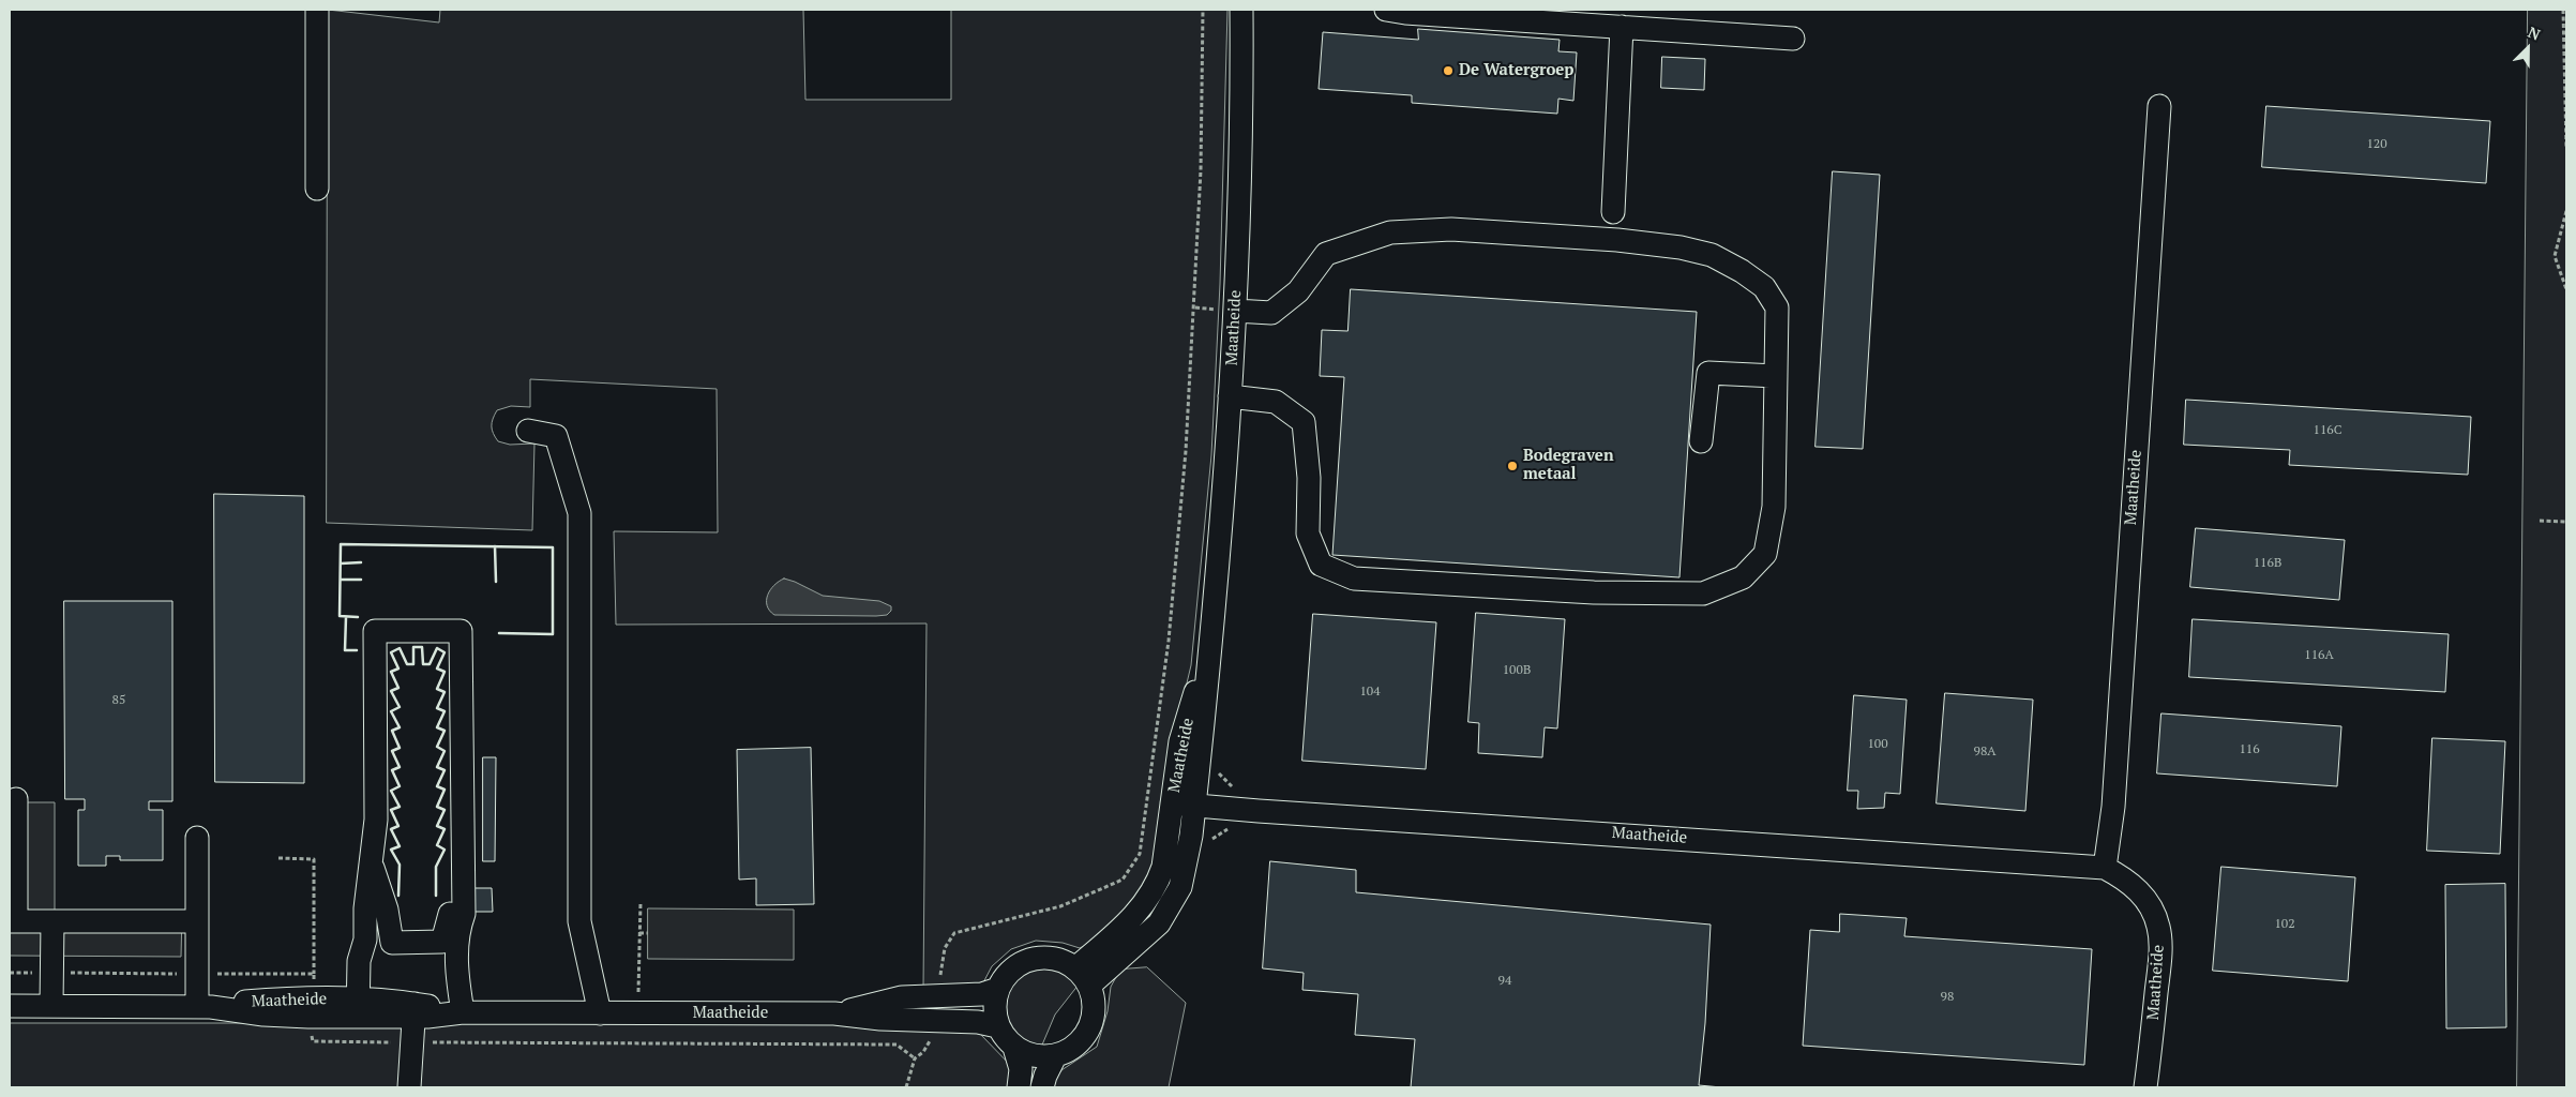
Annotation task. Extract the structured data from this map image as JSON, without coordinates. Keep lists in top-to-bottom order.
{
  "streets": {
    "street": ["Maatheide"]
  },
  "places": ["De Watergroep", "Bodegraven metaal"],
  "house_numbers": [
    "120",
    "116C",
    "116B",
    "116A",
    "100B",
    "104",
    "85",
    "100",
    "116",
    "98A",
    "102",
    "94",
    "98"
  ],
  "north": "top right"
}
